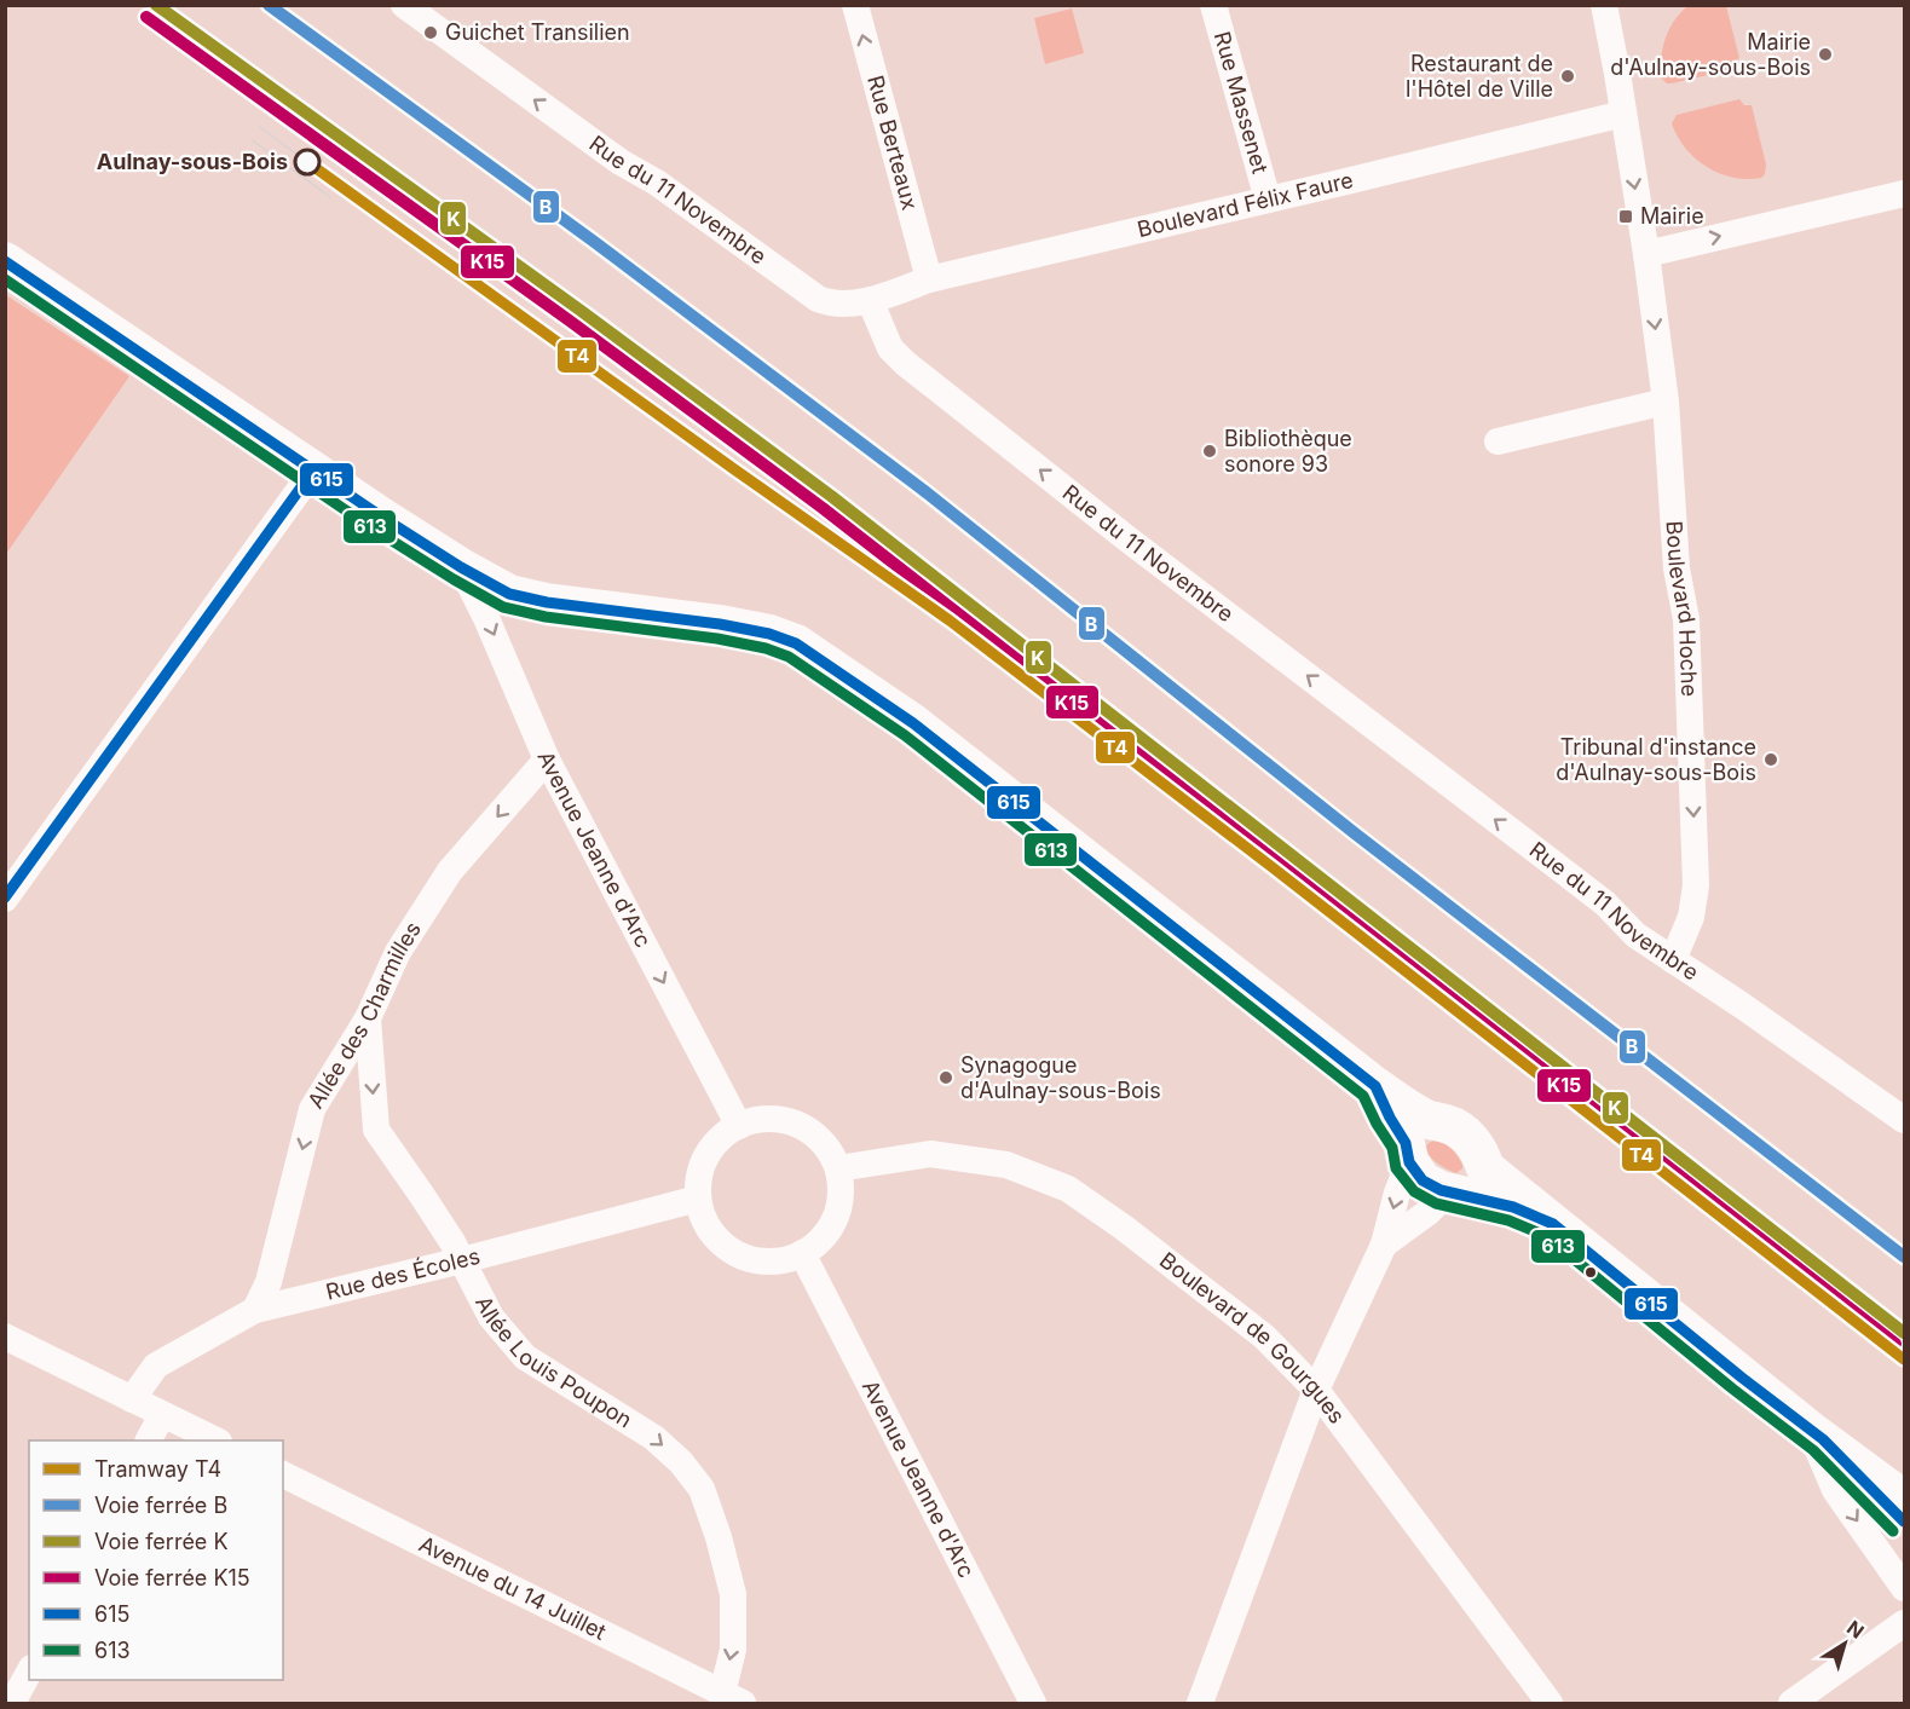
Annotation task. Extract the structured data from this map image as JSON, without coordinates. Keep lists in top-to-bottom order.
{
  "streets": {
    "street": [
      "Rue Massenet",
      "Rue Berteaux",
      "Rue du 11 Novembre",
      "Boulevard Félix Faure",
      "Boulevard Hoche",
      "Avenue Jeanne d'Arc",
      "Allée des Charmilles",
      "Rue des Écoles",
      "Boulevard de Gourgues",
      "Allée Louis Poupon",
      "Avenue du 14 Juillet"
    ]
  },
  "crossings": [
    ["Rue Massenet", "Boulevard Félix Faure"],
    ["Rue Berteaux", "Boulevard Félix Faure"],
    ["Rue du 11 Novembre", "Boulevard Félix Faure"],
    ["Rue du 11 Novembre", "Boulevard Hoche"],
    ["Boulevard Félix Faure", "Boulevard Hoche"],
    ["Avenue Jeanne d'Arc", "Allée des Charmilles"],
    ["Avenue Jeanne d'Arc", "Rue des Écoles"],
    ["Avenue Jeanne d'Arc", "Boulevard de Gourgues"],
    ["Allée des Charmilles", "Rue des Écoles"],
    ["Allée des Charmilles", "Allée Louis Poupon"],
    ["Rue des Écoles", "Boulevard de Gourgues"],
    ["Rue des Écoles", "Allée Louis Poupon"],
    ["Allée Louis Poupon", "Avenue du 14 Juillet"]
  ],
  "one_way": [
    "Rue Berteaux",
    "Rue du 11 Novembre",
    "Boulevard Hoche",
    "Avenue Jeanne d'Arc",
    "Allée des Charmilles",
    "Allée Louis Poupon"
  ],
  "places": {
    "other": [
      "Guichet Transilien",
      "Mairie d'Aulnay-sous-Bois",
      "Restaurant de l'Hôtel de Ville",
      "Aulnay-sous-Bois",
      "Bibliothèque sonore 93",
      "Tribunal d'instance d'Aulnay-sous-Bois",
      "Synagogue d'Aulnay-sous-Bois"
    ],
    "transit": ["Mairie"]
  },
  "lines": [
    "rail line B",
    "rail line K",
    "rail line K15",
    "tram line T4",
    "transit line 615",
    "transit line 613"
  ],
  "legend": [
    "Tramway T4",
    "Voie ferrée B",
    "Voie ferrée K",
    "Voie ferrée K15",
    "615",
    "613"
  ],
  "north": "top right"
}
